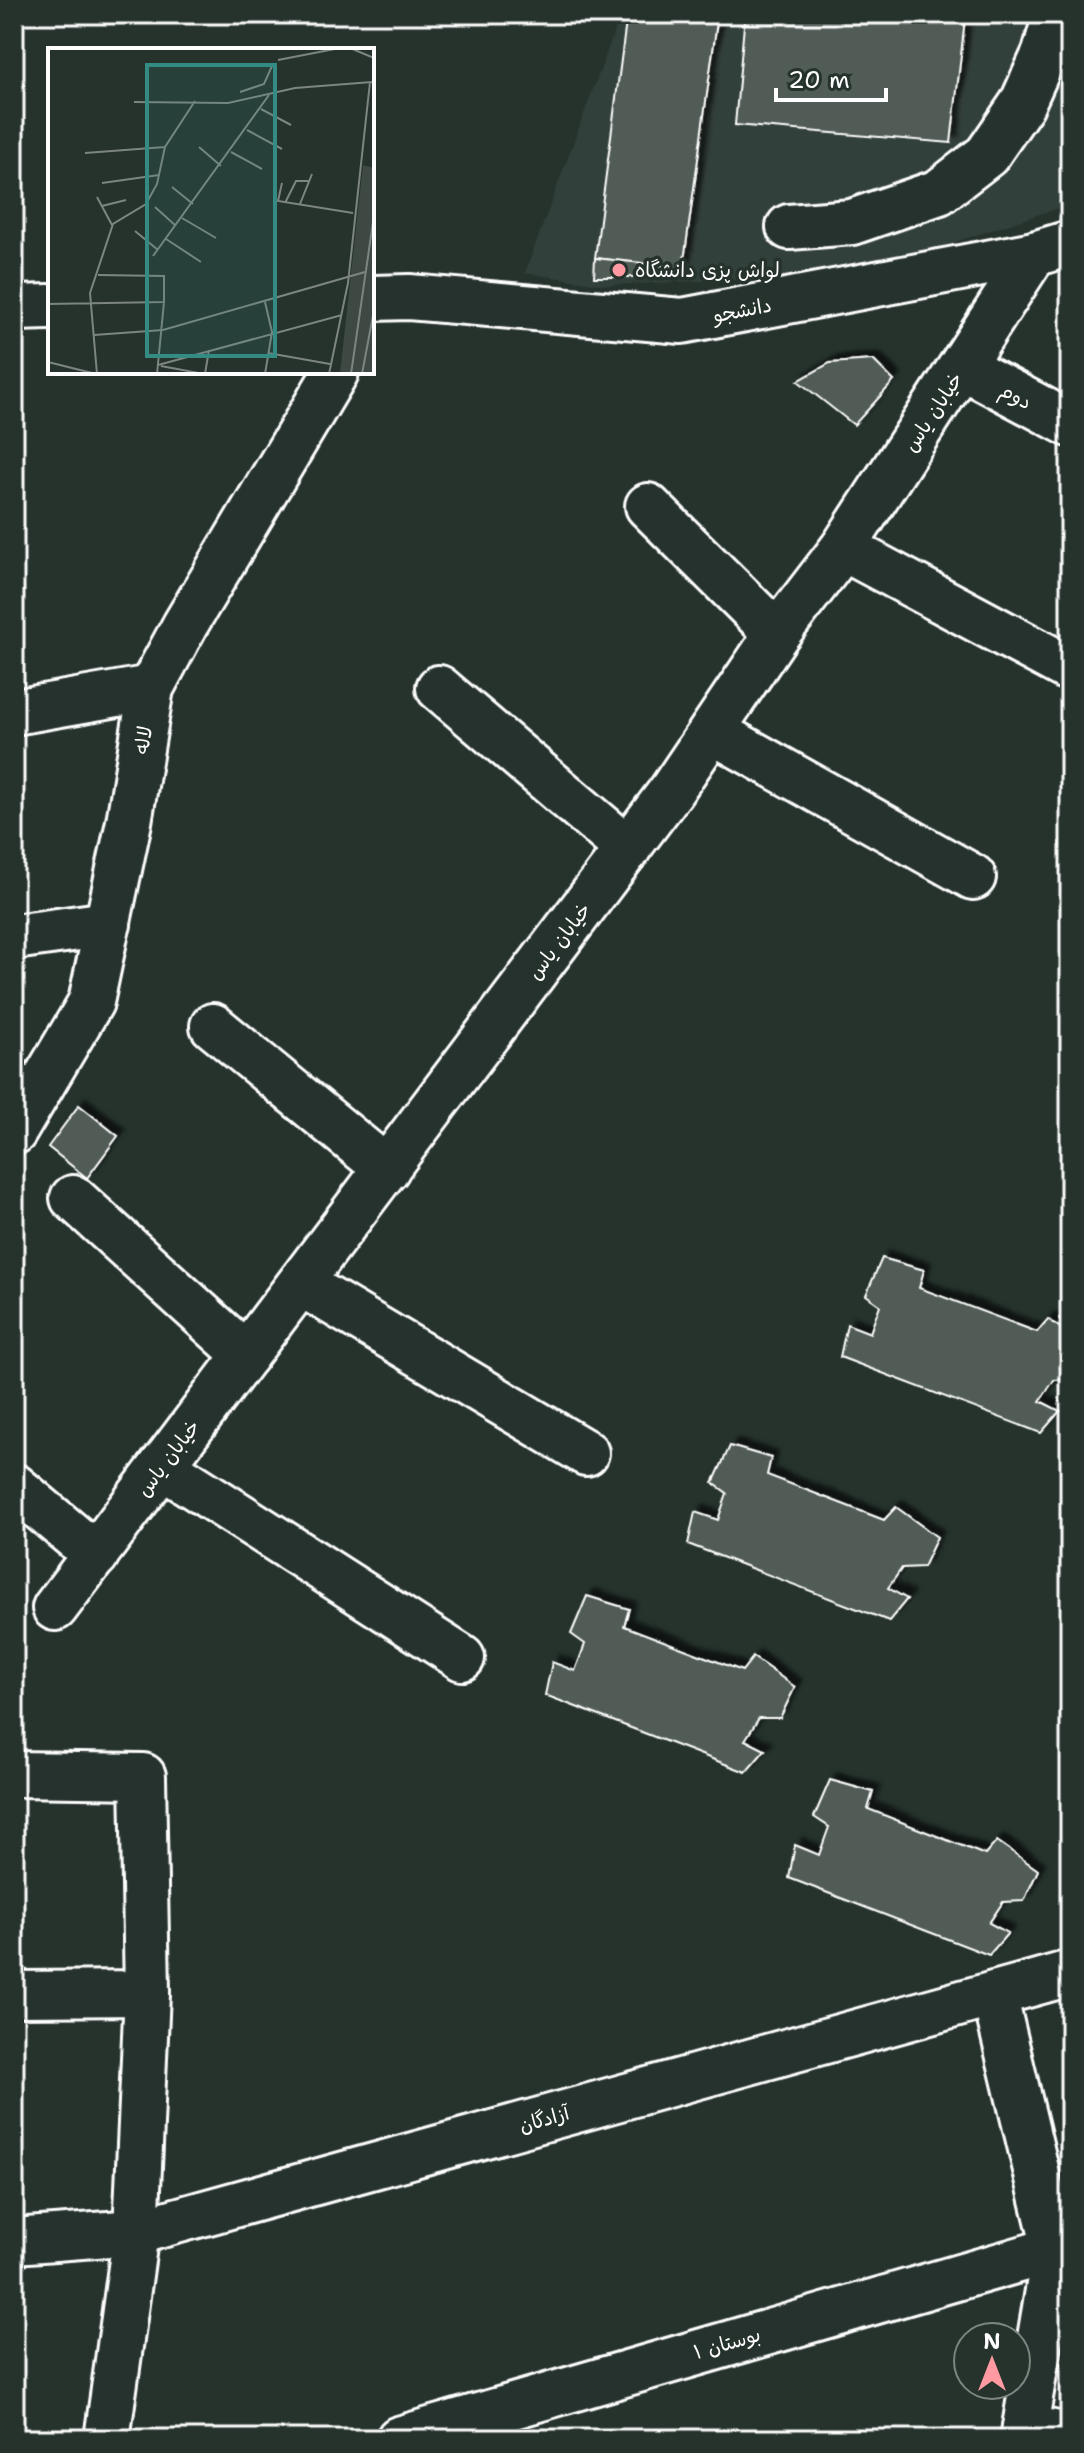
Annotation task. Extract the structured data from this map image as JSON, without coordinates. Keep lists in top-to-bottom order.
{
  "streets": {
    "street": [
      "دانشجو",
      "دوم",
      "خیابان یاس",
      "لاله",
      "آزادگان",
      "بوستان ۱"
    ]
  },
  "crossings": [
    ["دانشجو", "خیابان یاس"],
    ["دوم", "خیابان یاس"]
  ],
  "places": ["لواش پزی دانشگاه"],
  "scale_bar": "20 m",
  "north": "top"
}
